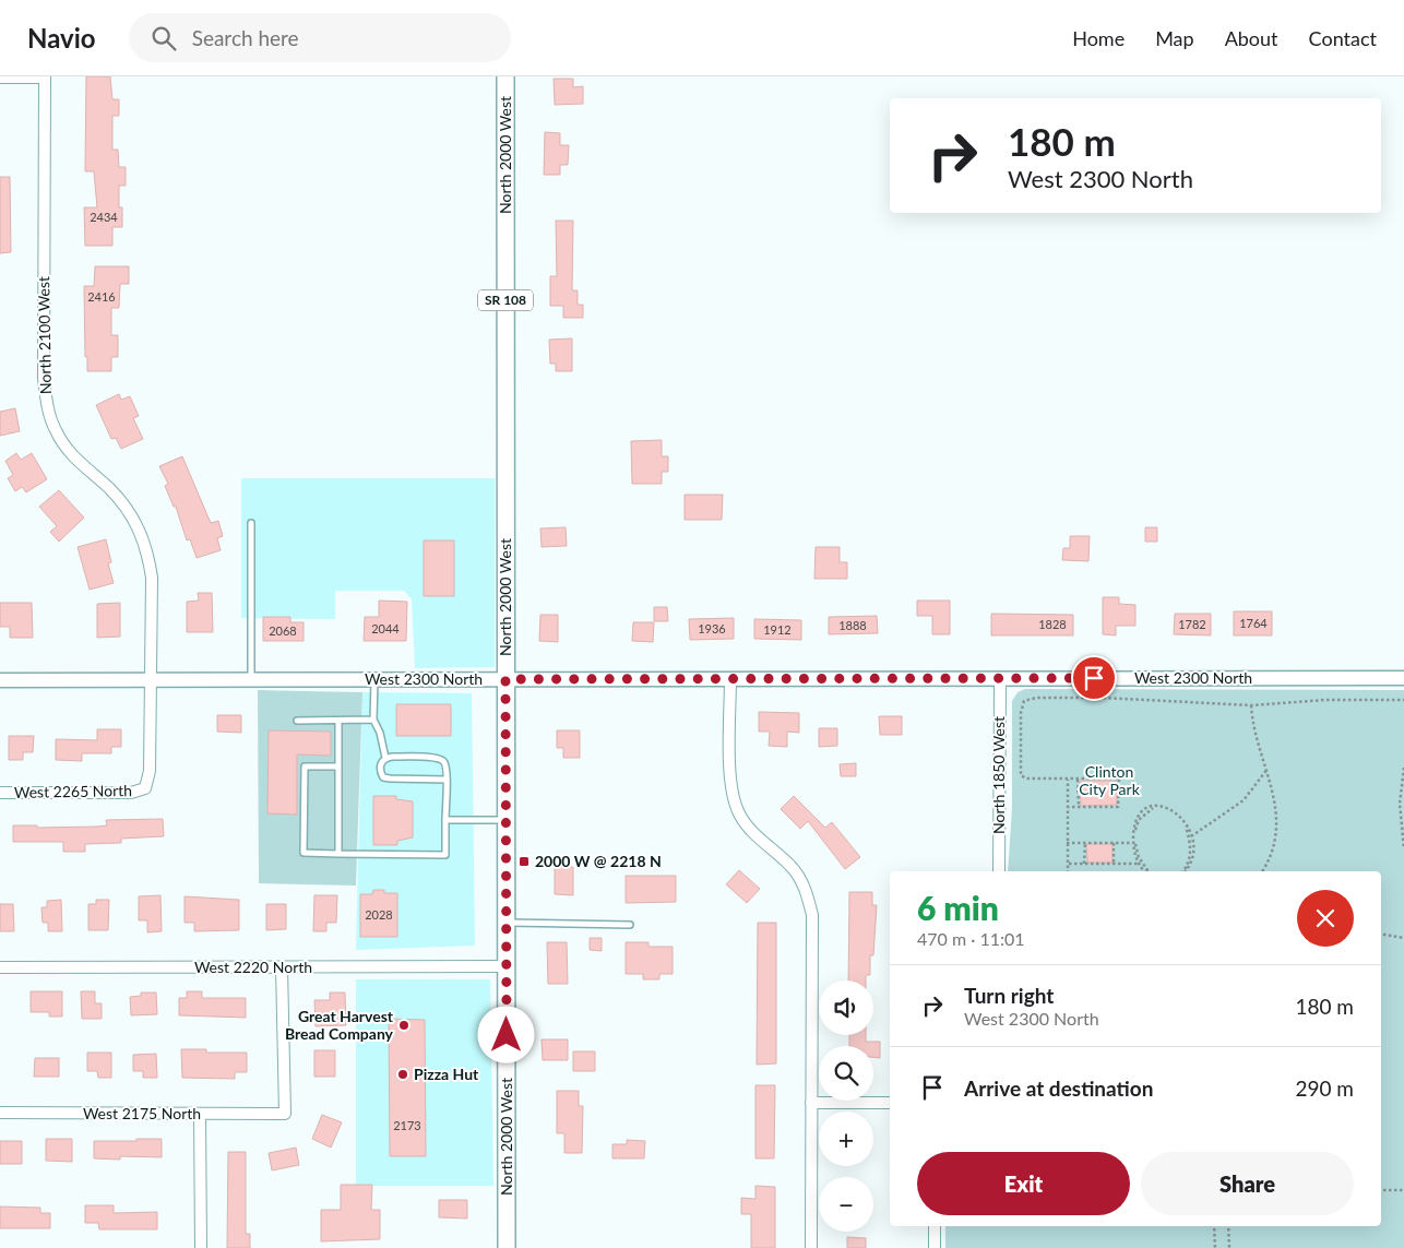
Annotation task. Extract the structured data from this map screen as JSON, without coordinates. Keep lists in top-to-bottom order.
{
  "streets": {
    "main road": ["North 2000 West", "SR 108"],
    "street": [
      "North 2100 West",
      "West 2300 North",
      "North 1850 West",
      "West 2265 North",
      "West 2220 North",
      "West 2175 North"
    ]
  },
  "crossings": [
    ["North 2000 West", "West 2300 North"],
    ["North 2000 West", "West 2220 North"],
    ["North 2100 West", "West 2300 North"],
    ["North 2100 West", "West 2265 North"],
    ["West 2300 North", "North 1850 West"],
    ["West 2220 North", "West 2175 North"]
  ],
  "parks": ["Clinton City Park"],
  "places": {
    "transit": ["2000 W @ 2218 N"],
    "other": ["Great Harvest Bread Company", "Pizza Hut"]
  },
  "house_numbers": [
    "2434",
    "2416",
    "1764",
    "1828",
    "1782",
    "1888",
    "2044",
    "1936",
    "1912",
    "2068",
    "2028",
    "2173"
  ],
  "page": {
    "header": "Navio",
    "search": "Search here",
    "nav": [
      "Home",
      "Map",
      "About",
      "Contact"
    ],
    "turn": ["180 m", "West 2300 North"],
    "heading": ["6 min", "470 m · 11:01"],
    "list": [
      {
        "name": "Turn right",
        "note": "West 2300 North",
        "value": "180 m"
      },
      {
        "name": "Arrive at destination",
        "value": "290 m"
      }
    ],
    "map_buttons": ["+", "−"],
    "buttons": ["Exit", "Share"]
  }
}
